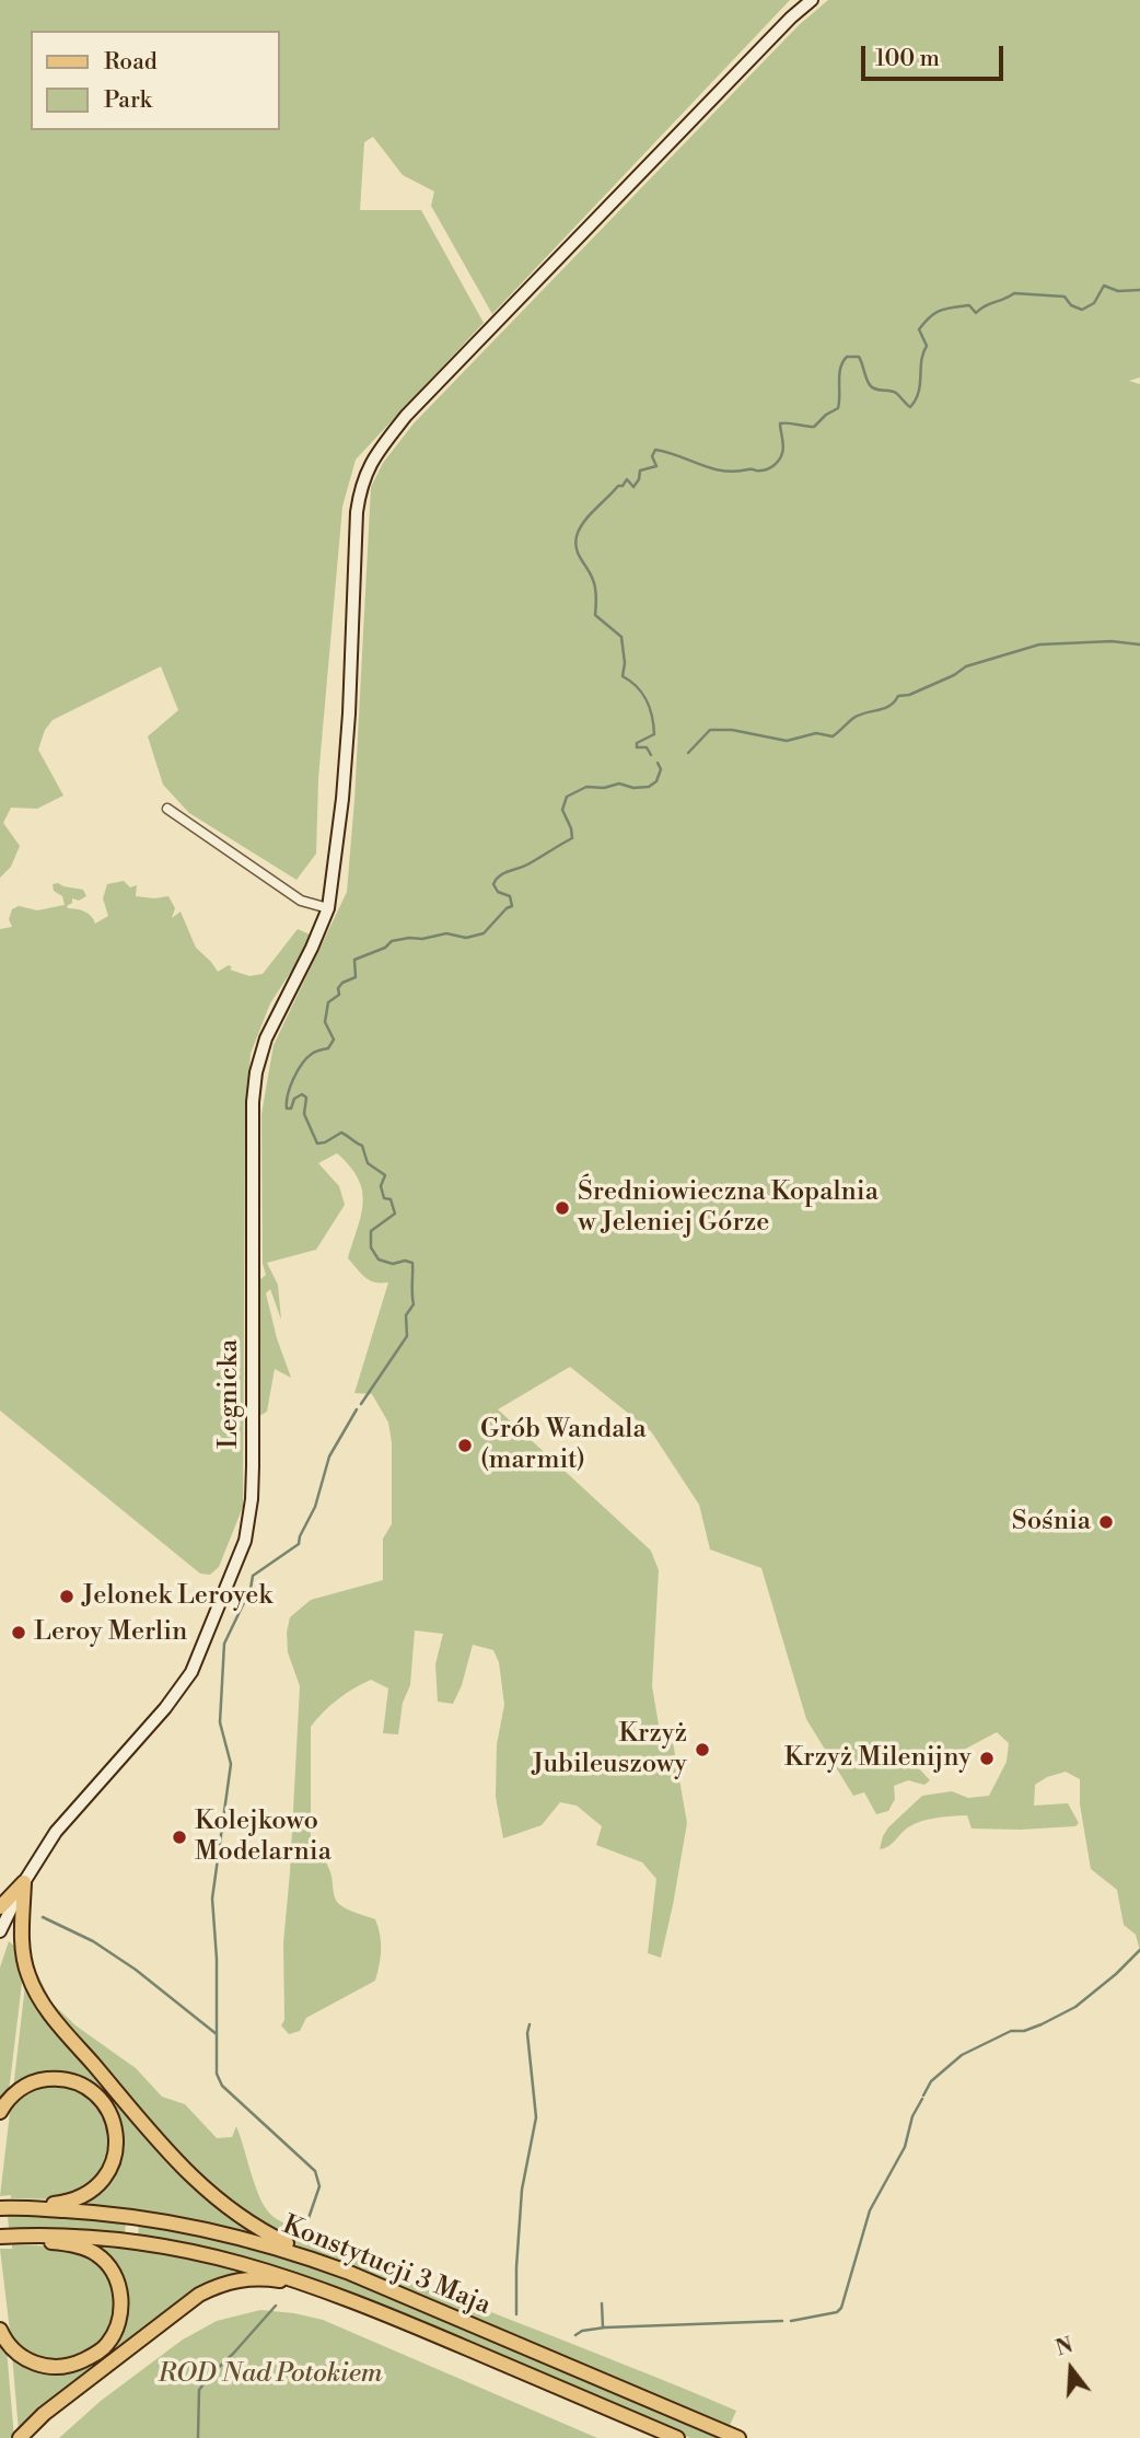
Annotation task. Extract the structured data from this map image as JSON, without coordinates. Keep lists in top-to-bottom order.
{
  "streets": {
    "main road": ["Legnicka", "Konstytucji 3 Maja"]
  },
  "parks": ["ROD Nad Potokiem"],
  "places": [
    "Średniowieczna Kopalnia w Jeleniej Górze",
    "Grób Wandala (marmit)",
    "Sośnia",
    "Jelonek Leroyek",
    "Leroy Merlin",
    "Krzyż Jubileuszowy",
    "Krzyż Milenijny",
    "Kolejkowo Modelarnia"
  ],
  "legend": ["Road", "Park"],
  "scale_bar": "100 m",
  "north": "top"
}
